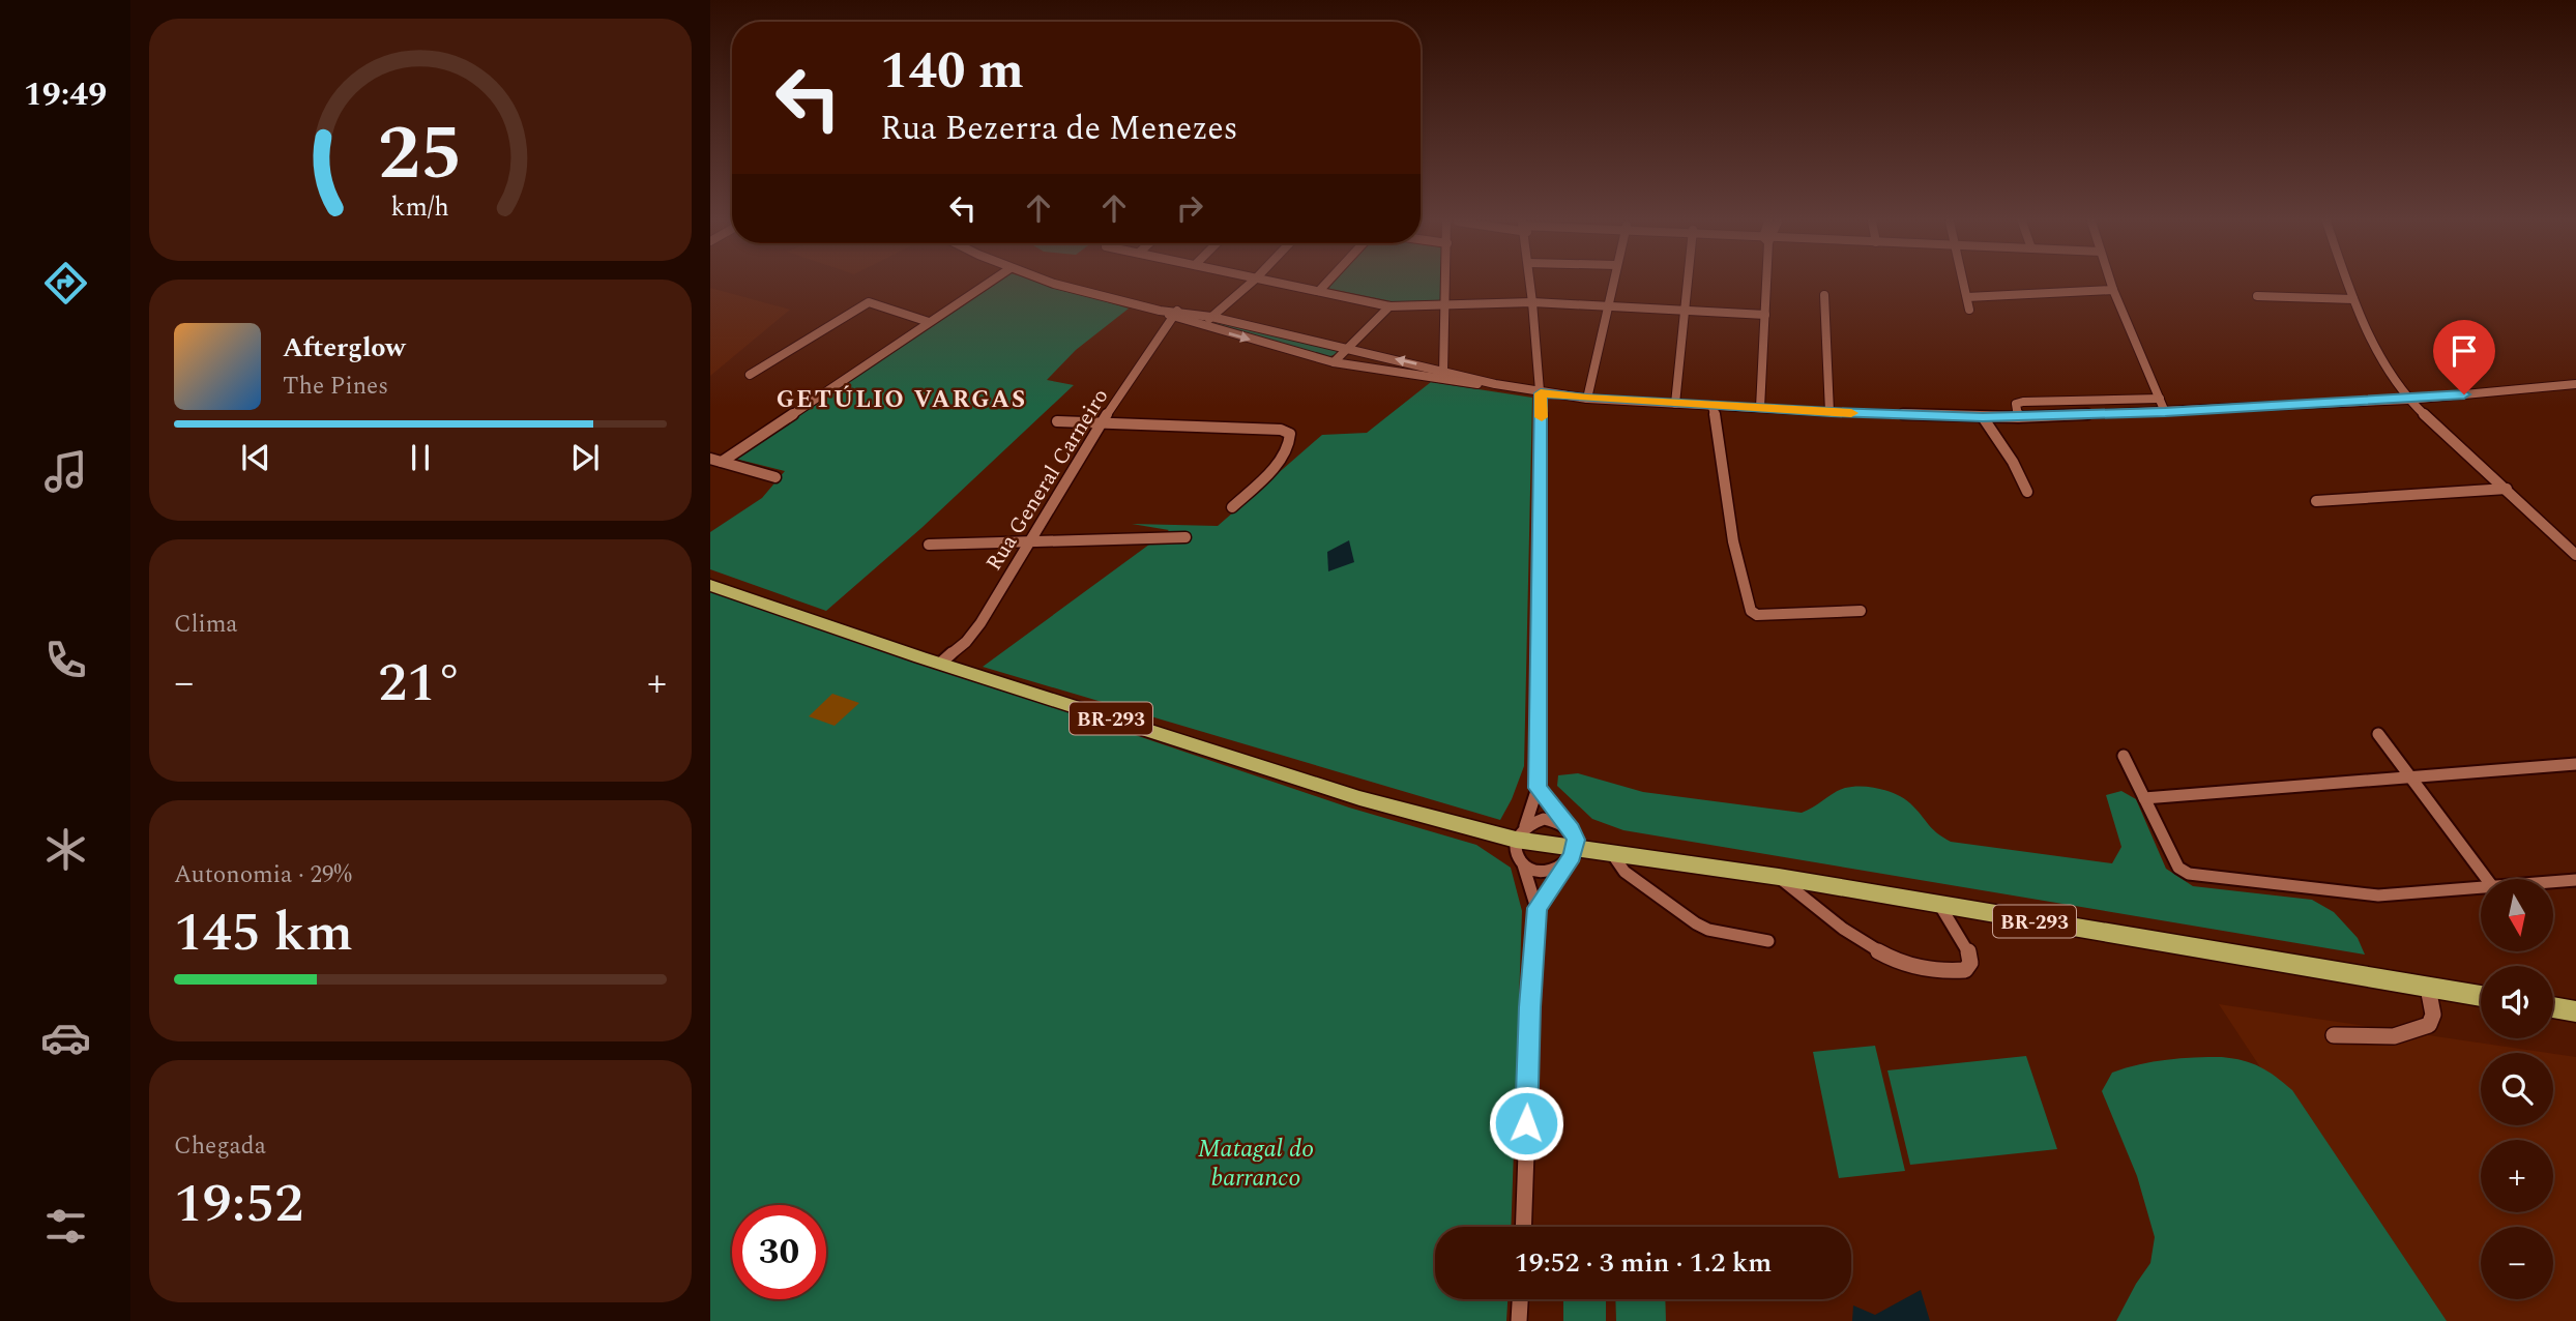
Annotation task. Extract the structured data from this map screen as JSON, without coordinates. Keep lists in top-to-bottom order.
{
  "streets": {
    "highway": ["BR-293"],
    "street": ["Rua General Carneiro"]
  },
  "crossings": [
    ["Rua General Carneiro", "BR-293"]
  ],
  "districts": ["GETÚLIO VARGAS"],
  "parks": ["Matagal do barranco"],
  "north": "bottom",
  "page": {
    "tabs": "19:49",
    "turn": ["140 m", "Rua Bezerra de Menezes"],
    "song": ["Afterglow", "The Pines"],
    "tile": [
      "Clima",
      ["Autonomia · 29%", "145 km"],
      ["Chegada", "19:52"]
    ],
    "heat": ["−", "21°", "+"],
    "map_buttons": ["+", "−"],
    "limit": "30",
    "trip": "19:52 · 3 min · 1.2 km",
    "gauge": ["25", "km/h"]
  }
}
